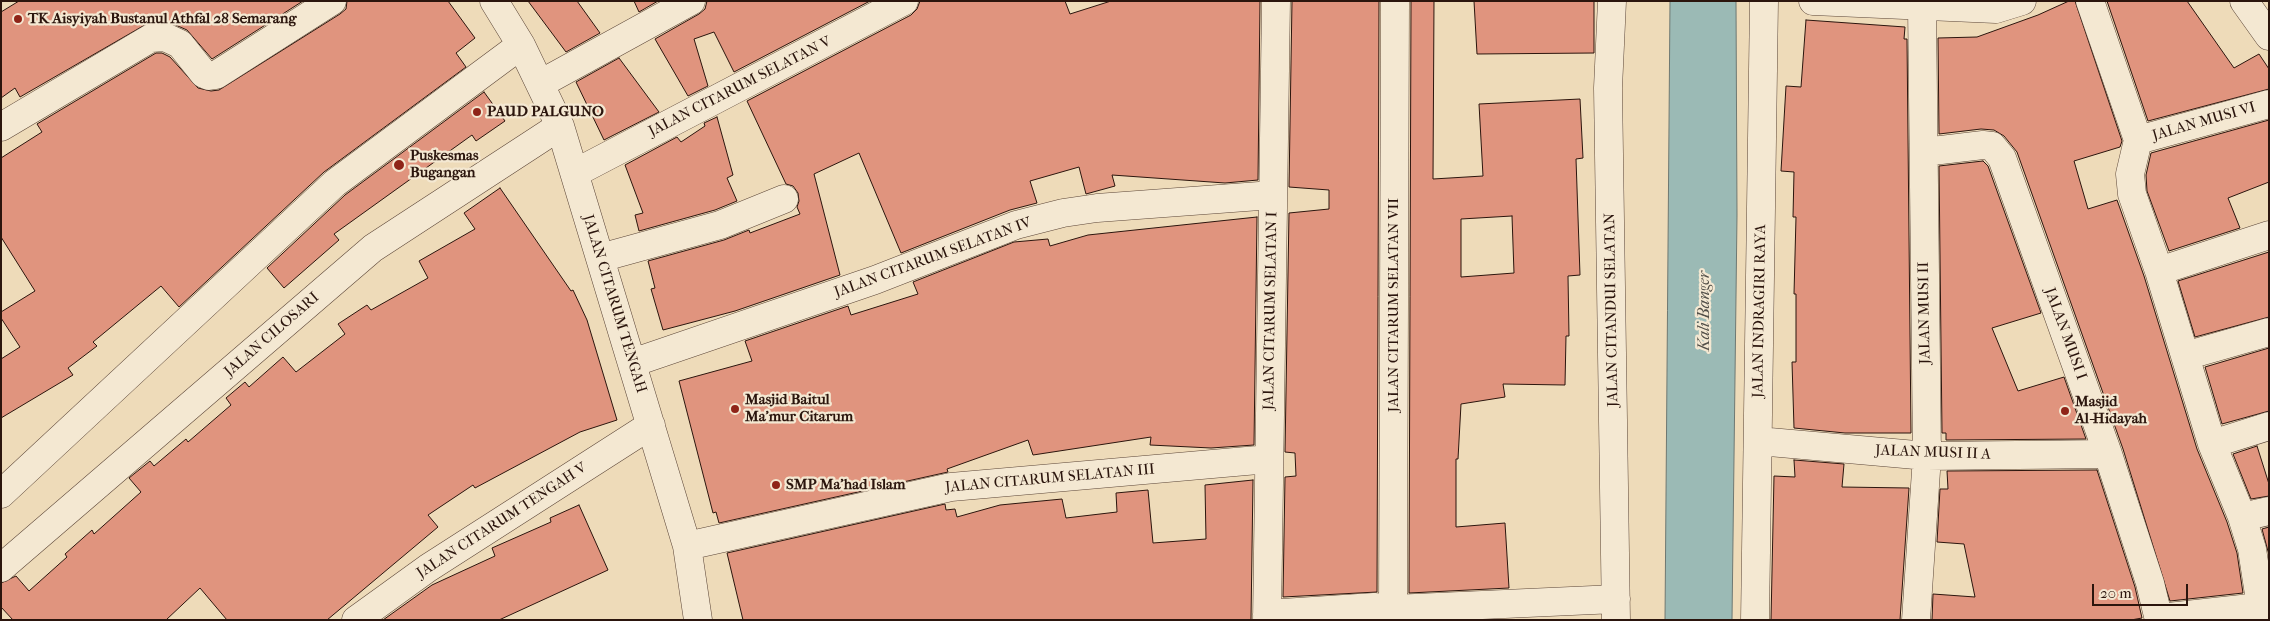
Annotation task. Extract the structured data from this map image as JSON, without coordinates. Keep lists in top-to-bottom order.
{
  "streets": {
    "street": [
      "JALAN CITARUM SELATAN V",
      "JALAN MUSI VI",
      "JALAN CITARUM SELATAN IV",
      "JALAN CITARUM TENGAH",
      "JALAN CITARUM SELATAN VII",
      "JALAN CITANDUI SELATAN",
      "JALAN CITARUM SELATAN I",
      "JALAN INDRAGIRI RAYA",
      "JALAN MUSI II",
      "JALAN MUSI I",
      "JALAN CILOSARI",
      "JALAN MUSI II A",
      "JALAN CITARUM SELATAN III",
      "JALAN CITARUM TENGAH V"
    ]
  },
  "crossings": [
    ["JALAN CITARUM SELATAN V", "JALAN CITARUM TENGAH"],
    ["JALAN CITARUM SELATAN IV", "JALAN CITARUM TENGAH"],
    ["JALAN CITARUM SELATAN IV", "JALAN CITARUM SELATAN I"],
    ["JALAN CITARUM TENGAH", "JALAN CILOSARI"],
    ["JALAN CITARUM TENGAH", "JALAN CITARUM SELATAN III"],
    ["JALAN CITARUM TENGAH", "JALAN CITARUM TENGAH V"],
    ["JALAN CITARUM SELATAN I", "JALAN CITARUM SELATAN III"],
    ["JALAN INDRAGIRI RAYA", "JALAN MUSI II A"],
    ["JALAN MUSI II", "JALAN MUSI I"],
    ["JALAN MUSI II", "JALAN MUSI II A"],
    ["JALAN MUSI I", "JALAN MUSI II A"]
  ],
  "water": ["Kali Banger"],
  "places": [
    "TK Aisyiyah Bustanul Athfal 28 Semarang",
    "PAUD PALGUNO",
    "Puskesmas Bugangan",
    "Masjid Baitul Ma'mur Citarum",
    "Masjid Al-Hidayah",
    "SMP Ma'had Islam"
  ],
  "scale_bar": "20 m"
}
